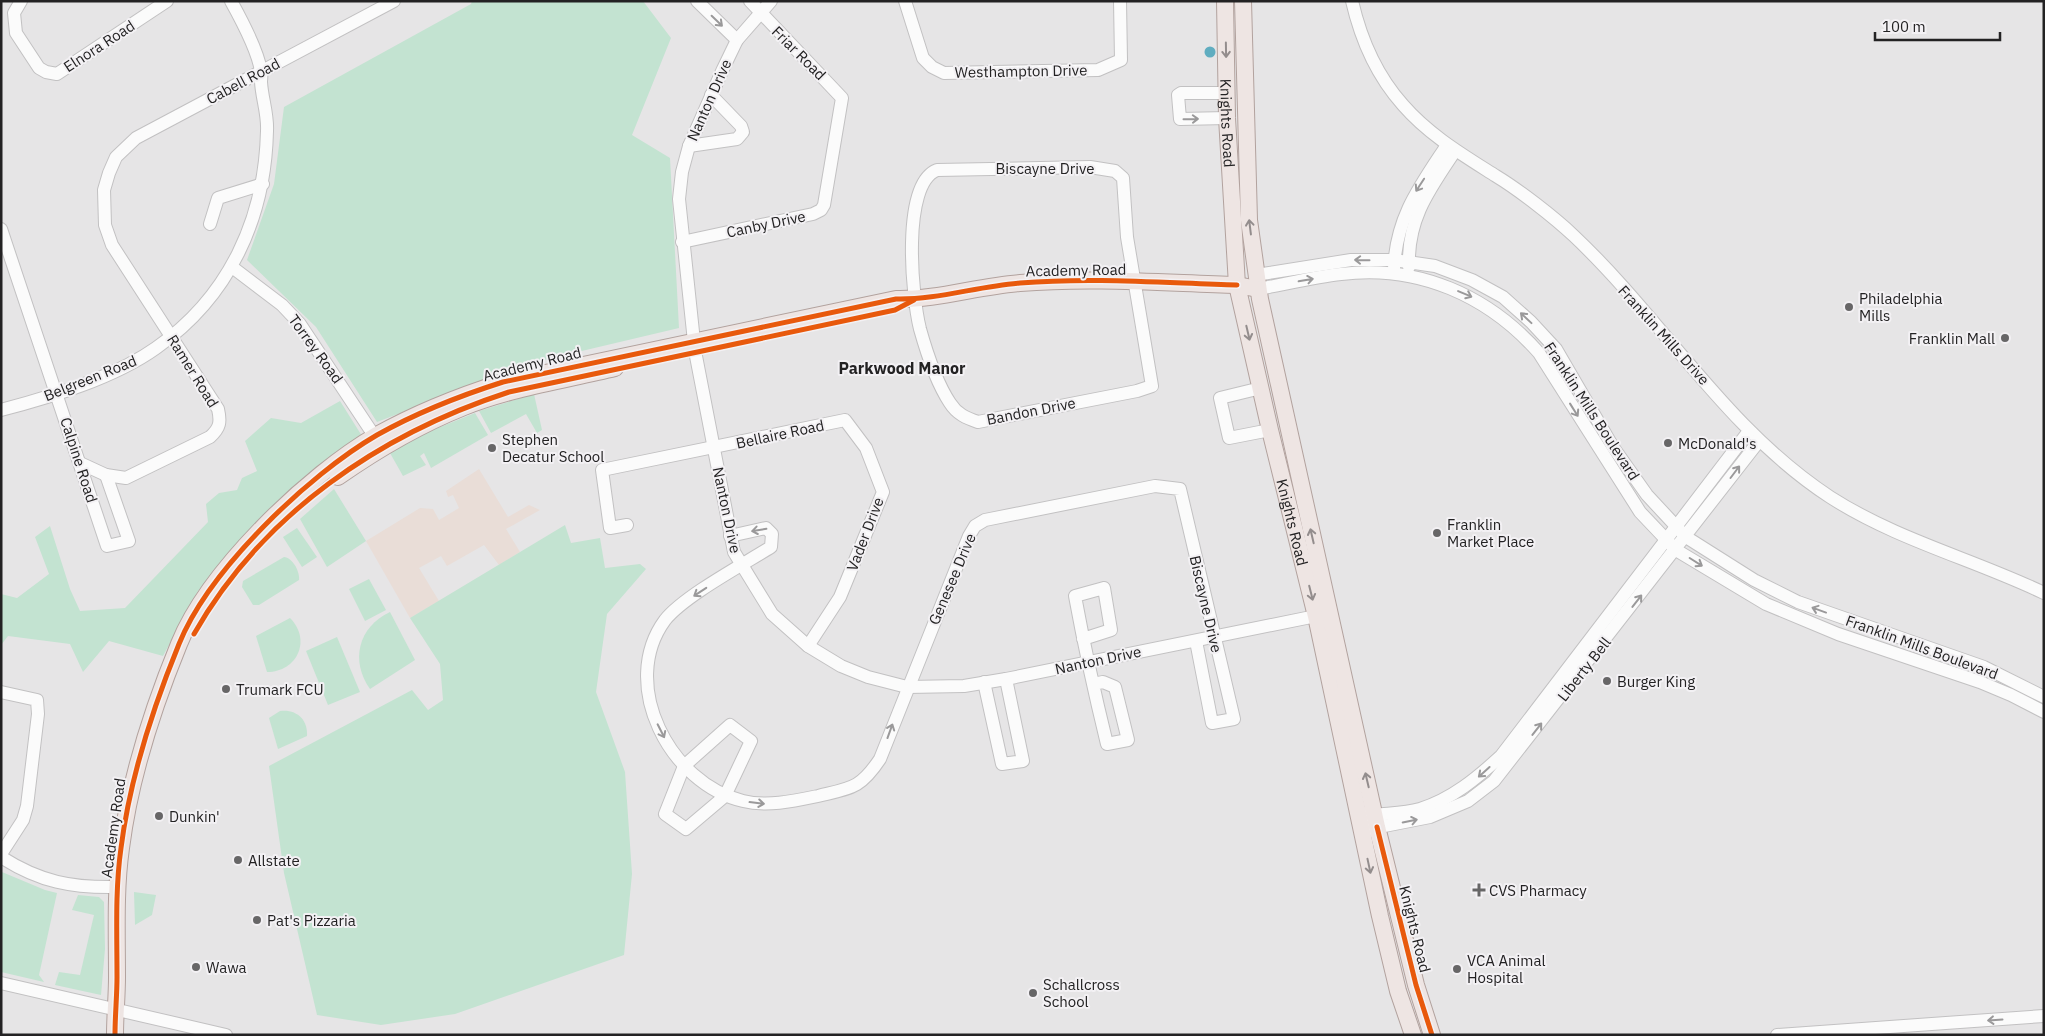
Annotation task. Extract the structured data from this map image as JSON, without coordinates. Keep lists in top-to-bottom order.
{
  "streets": {
    "main road": ["Knights Road", "Academy Road"],
    "street": [
      "Elnora Road",
      "Friar Road",
      "Westhampton Drive",
      "Cabell Road",
      "Nanton Drive",
      "Biscayne Drive",
      "Canby Drive",
      "Franklin Mills Drive",
      "Torrey Road",
      "Ramer Road",
      "Belgreen Road",
      "Bandon Drive",
      "Franklin Mills Boulevard",
      "Bellaire Road",
      "Calpine Road",
      "Vader Drive",
      "Genesee Drive",
      "Liberty Bell"
    ]
  },
  "crossings": [
    ["Friar Road", "Nanton Drive"],
    ["Friar Road", "Canby Drive"],
    ["Cabell Road", "Ramer Road"],
    ["Cabell Road", "Belgreen Road"],
    ["Nanton Drive", "Knights Road"],
    ["Nanton Drive", "Biscayne Drive"],
    ["Nanton Drive", "Canby Drive"],
    ["Nanton Drive", "Academy Road"],
    ["Nanton Drive", "Bellaire Road"],
    ["Nanton Drive", "Vader Drive"],
    ["Nanton Drive", "Genesee Drive"],
    ["Knights Road", "Academy Road"],
    ["Knights Road", "Franklin Mills Boulevard"],
    ["Knights Road", "Liberty Bell"],
    ["Biscayne Drive", "Academy Road"],
    ["Biscayne Drive", "Bandon Drive"],
    ["Biscayne Drive", "Genesee Drive"],
    ["Academy Road", "Torrey Road"],
    ["Academy Road", "Bandon Drive"],
    ["Franklin Mills Drive", "Liberty Bell"],
    ["Torrey Road", "Belgreen Road"],
    ["Ramer Road", "Belgreen Road"],
    ["Ramer Road", "Calpine Road"],
    ["Belgreen Road", "Calpine Road"],
    ["Franklin Mills Boulevard", "Liberty Bell"],
    ["Bellaire Road", "Vader Drive"]
  ],
  "districts": ["Parkwood Manor"],
  "places": {
    "other": [
      "Philadelphia Mills",
      "Franklin Mall",
      "McDonald's",
      "Stephen Decatur School",
      "Franklin Market Place",
      "Burger King",
      "Trumark FCU",
      "Dunkin'",
      "Allstate",
      "Pat's Pizzaria",
      "Wawa",
      "VCA Animal Hospital",
      "Schallcross School"
    ],
    "health": ["CVS Pharmacy"]
  },
  "scale_bar": "100 m"
}
